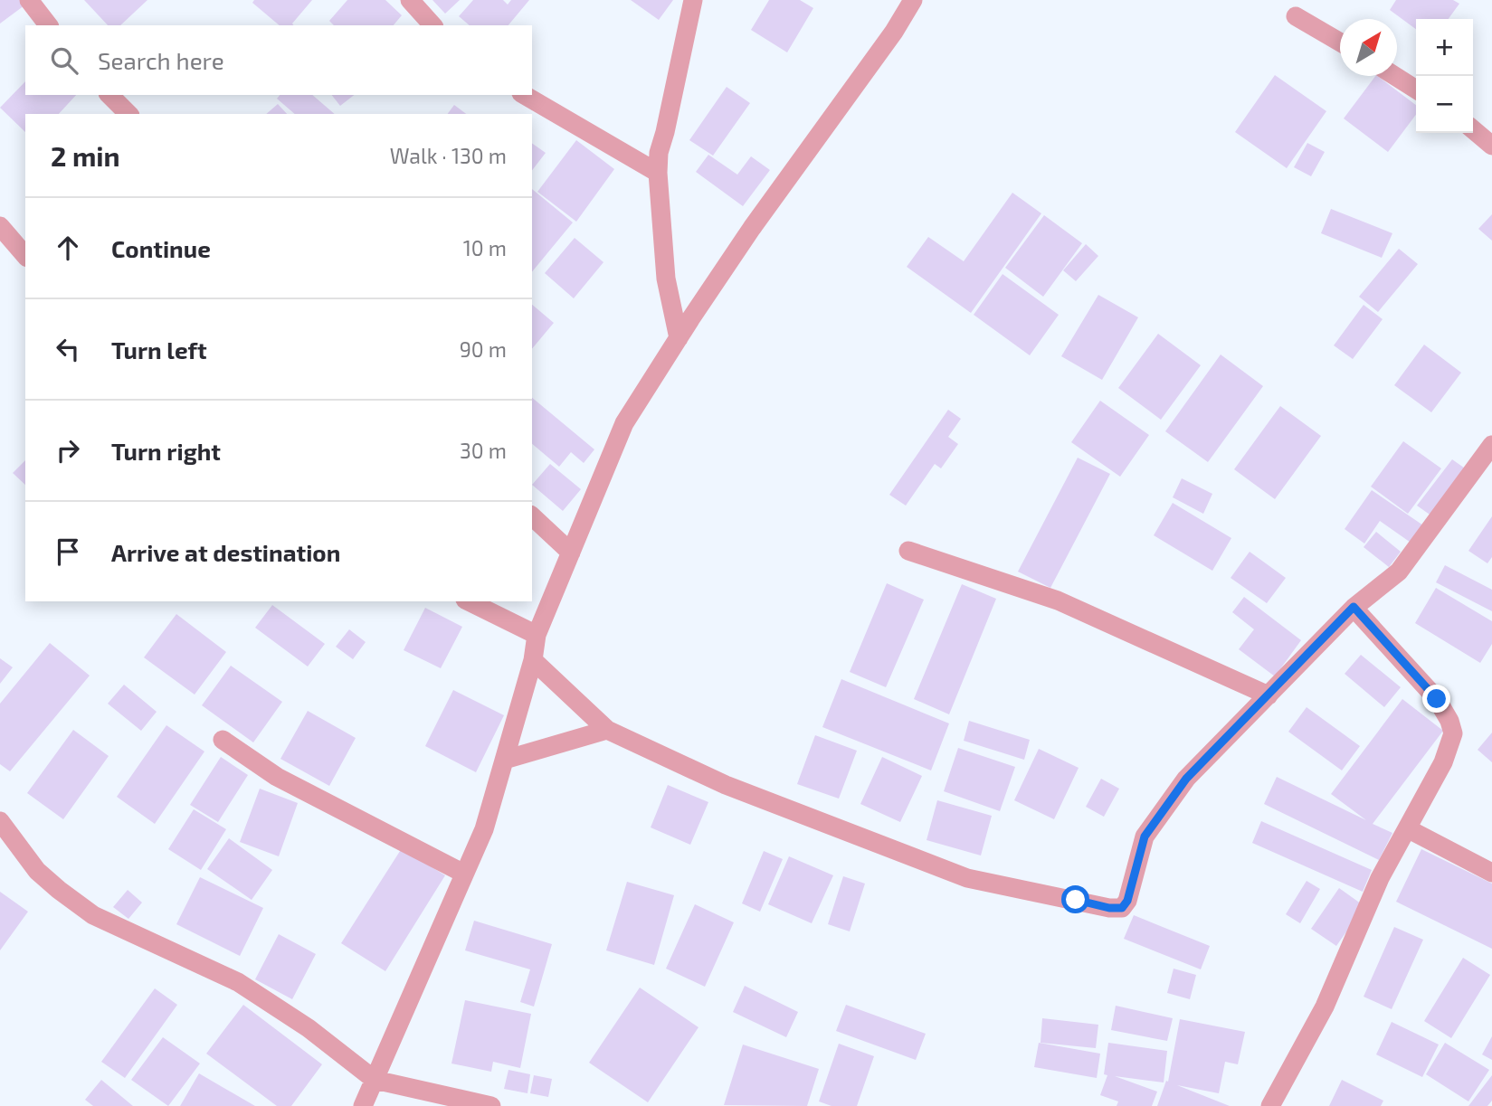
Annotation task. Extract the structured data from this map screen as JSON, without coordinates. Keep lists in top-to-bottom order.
{
  "north": "top right",
  "page": {
    "map_buttons": ["+", "−"],
    "search": "Search here",
    "heading": ["2 min", "Walk · 130 m"],
    "list": [
      ["Continue", "10 m"],
      ["Turn left", "90 m"],
      ["Turn right", "30 m"],
      "Arrive at destination"
    ]
  }
}
